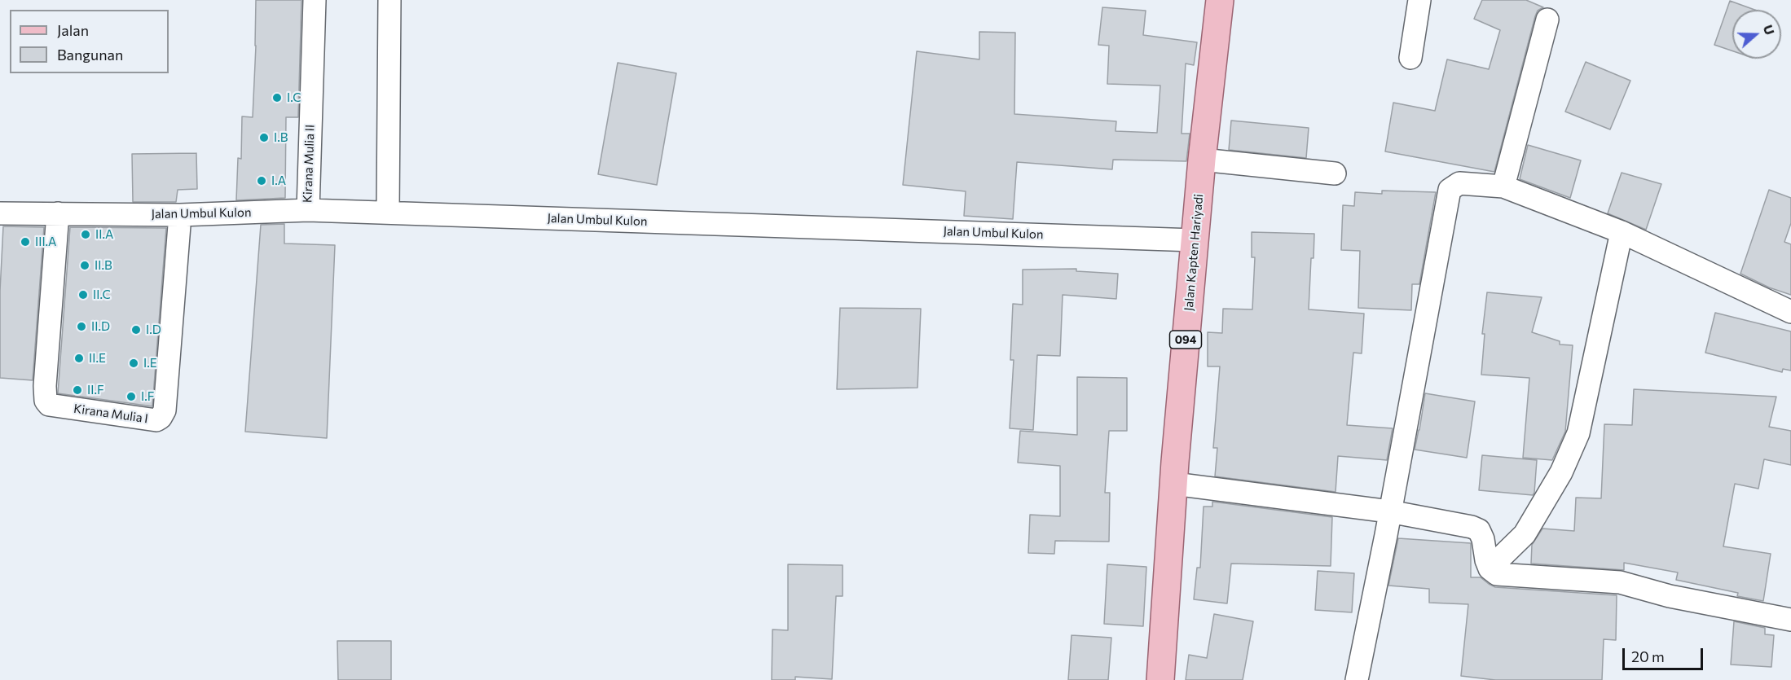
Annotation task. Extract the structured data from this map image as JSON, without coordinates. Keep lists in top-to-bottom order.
{
  "streets": {
    "main road": ["Jalan Kapten Hariyadi", "094"],
    "street": ["Kirana Mulia II", "Jalan Umbul Kulon", "Kirana Mulia I"]
  },
  "crossings": [
    ["Kirana Mulia II", "Jalan Umbul Kulon"],
    ["Jalan Umbul Kulon", "Jalan Kapten Hariyadi"],
    ["Jalan Umbul Kulon", "Kirana Mulia I"]
  ],
  "places": [
    "I.C",
    "I.B",
    "I.A",
    "II.A",
    "III.A",
    "II.B",
    "II.C",
    "II.D",
    "I.D",
    "II.E",
    "I.E",
    "II.F",
    "I.F"
  ],
  "legend": ["Jalan", "Bangunan"],
  "scale_bar": "20 m",
  "north": "right"
}
